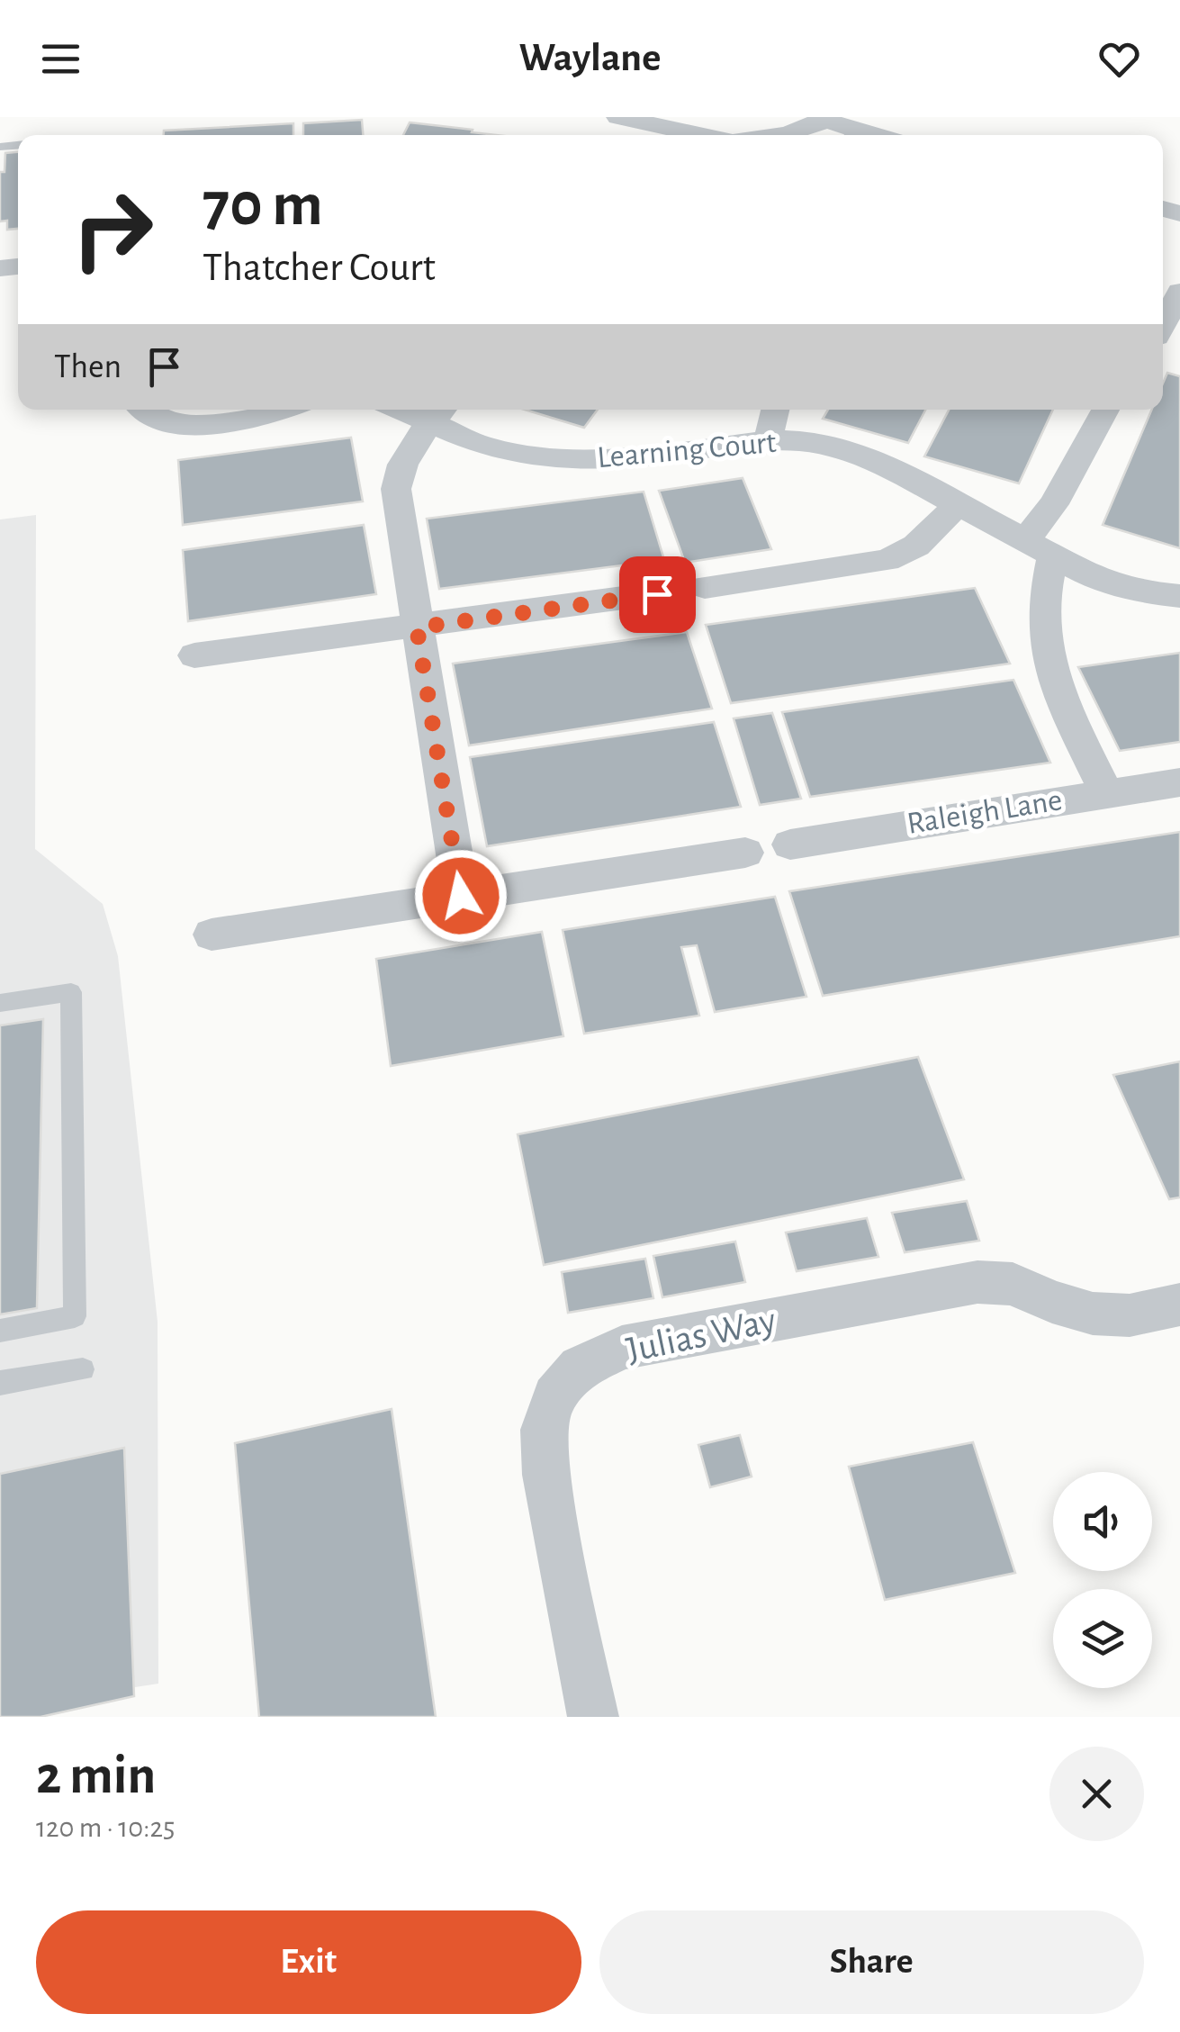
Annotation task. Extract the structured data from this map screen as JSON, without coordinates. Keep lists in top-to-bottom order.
{
  "streets": {
    "street": ["Learning Court", "Raleigh Lane", "Julias Way"]
  },
  "page": {
    "header": "Waylane",
    "turn": ["70 m", "Thatcher Court"],
    "then": "Then",
    "heading": ["2 min", "120 m · 10:25"],
    "buttons": ["Exit", "Share"]
  }
}
